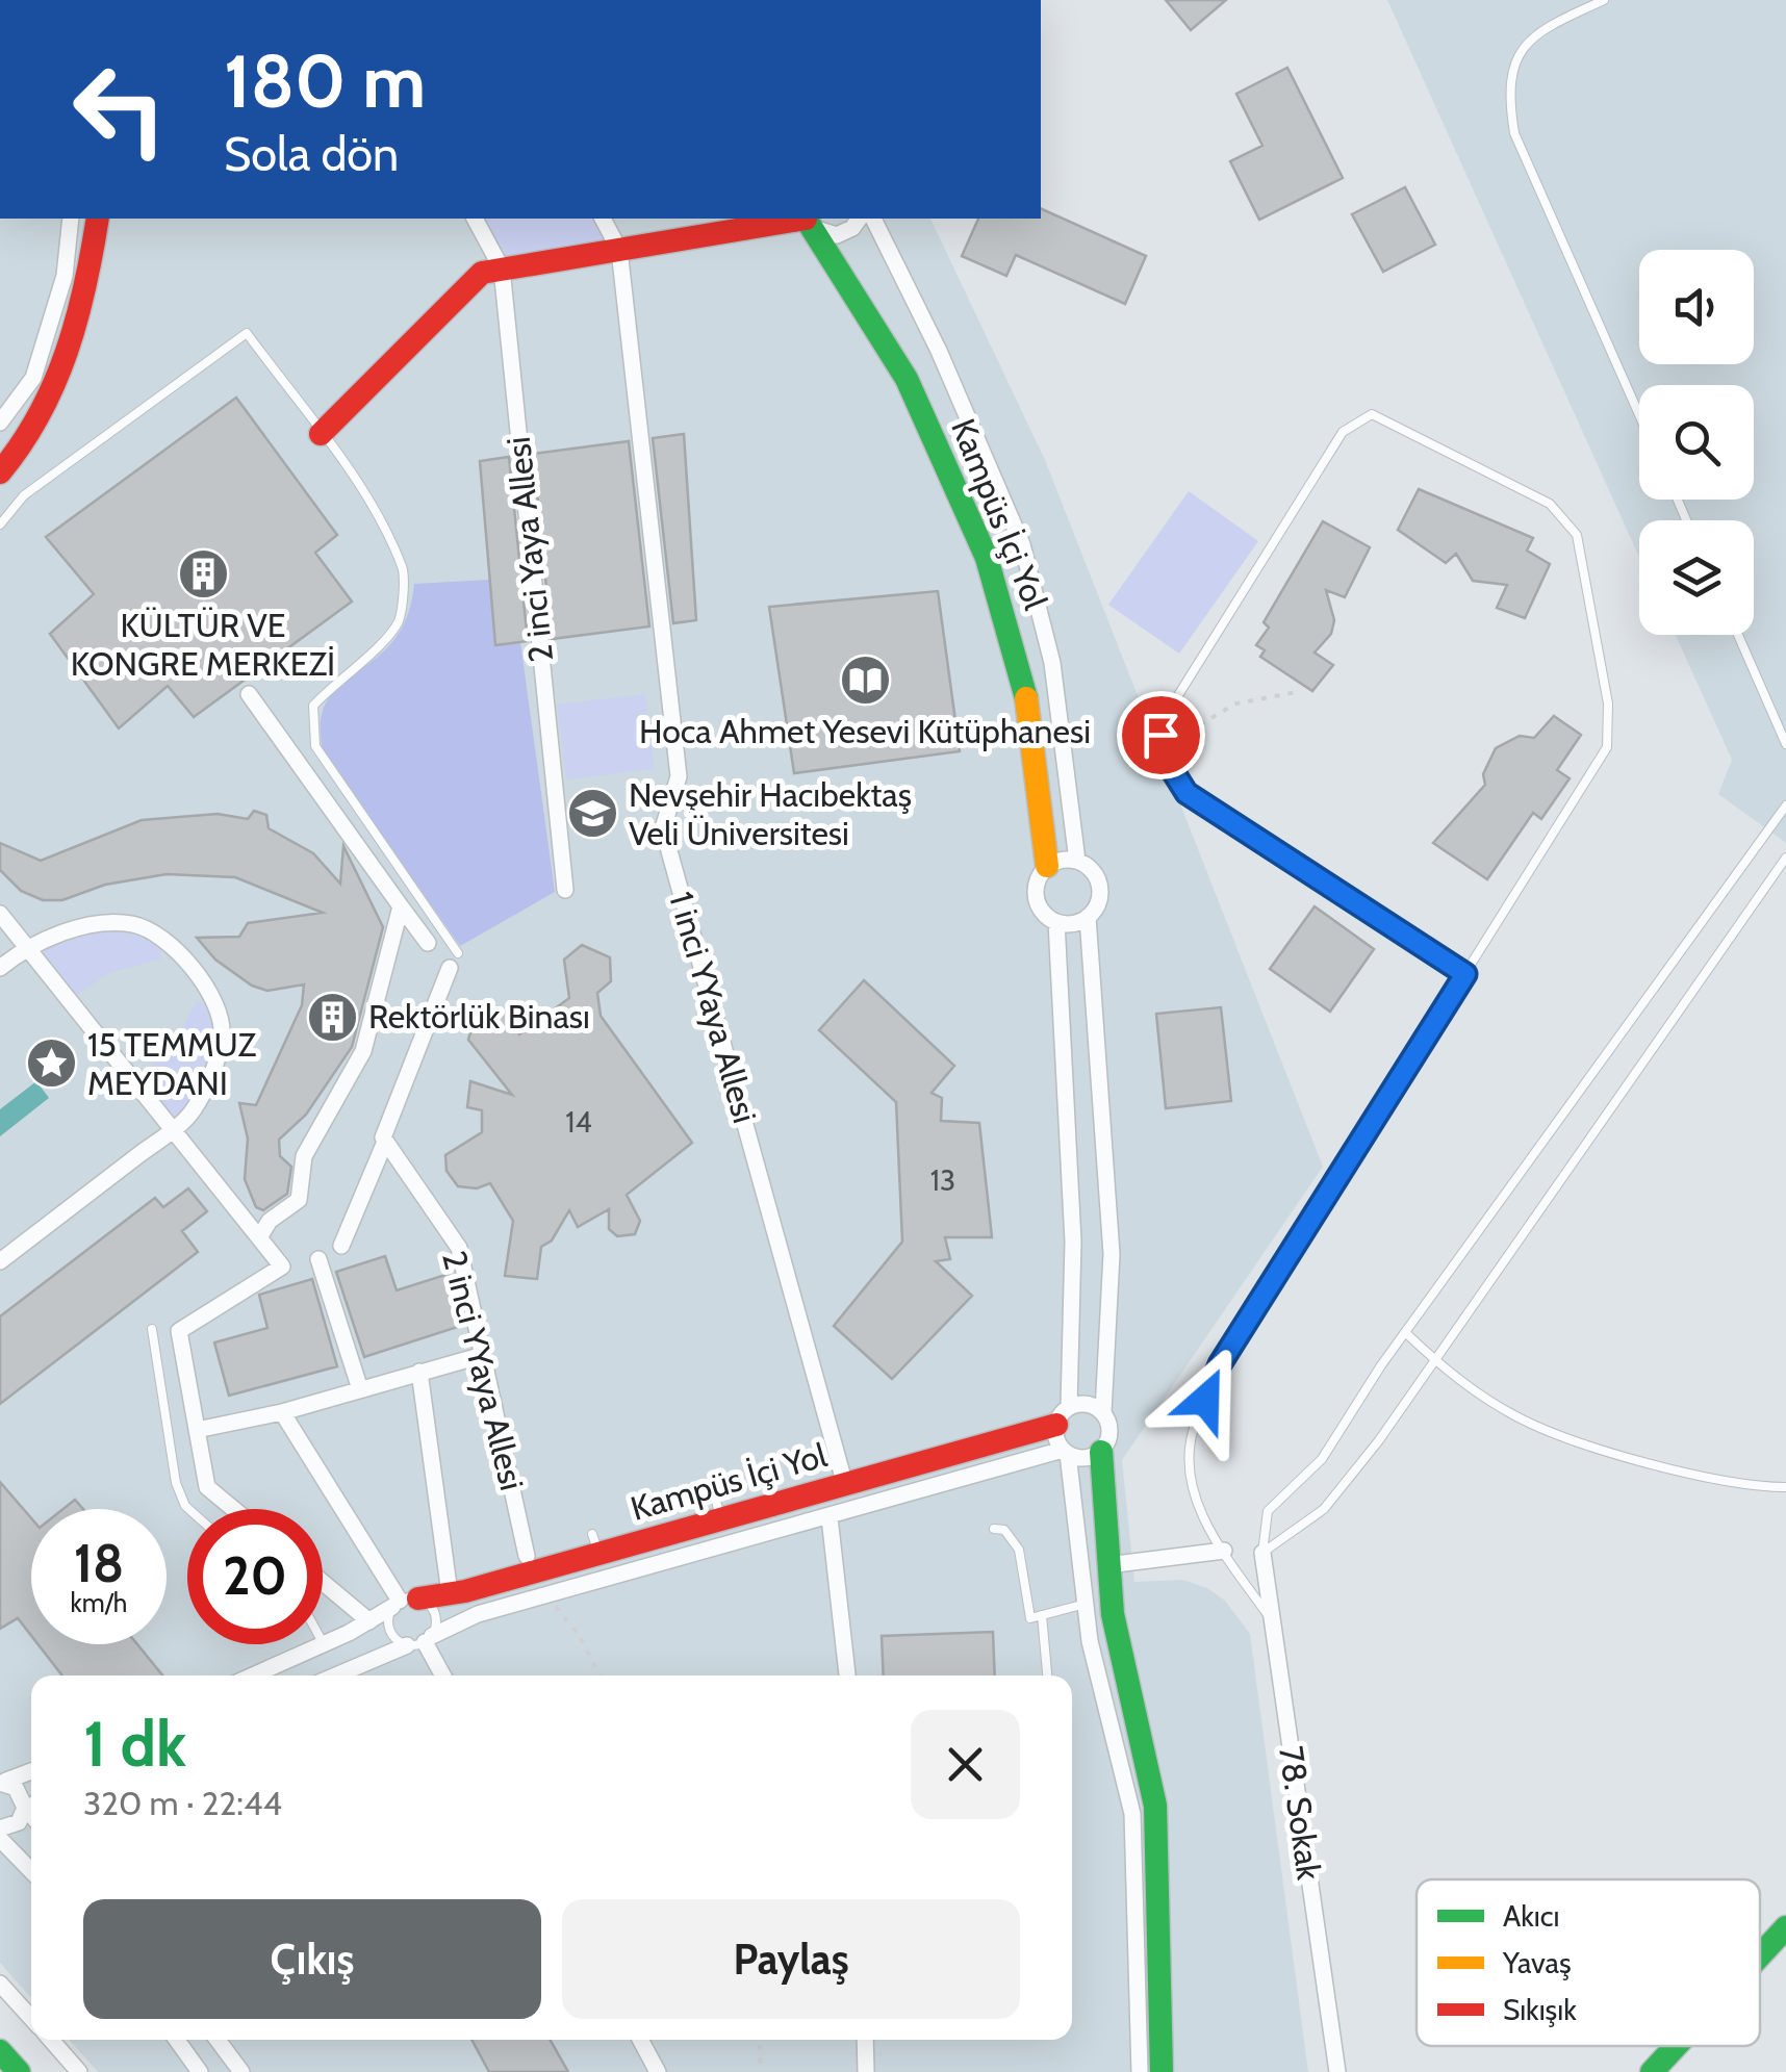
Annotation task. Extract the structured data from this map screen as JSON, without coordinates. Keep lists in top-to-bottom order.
{
  "streets": {
    "main road": ["Kampüs İçi Yol"],
    "street": [
      "2 inci Yaya Allesi",
      "1 inci YYaya Allesi",
      "2 inci YYaya Allesi",
      "78. Sokak"
    ]
  },
  "crossings": [
    ["Kampüs İçi Yol", "1 inci YYaya Allesi"]
  ],
  "places": {
    "building": ["KÜLTÜR VE KONGRE MERKEZİ", "Rektörlük Binası"],
    "library": ["Hoca Ahmet Yesevi Kütüphanesi"],
    "school or university": ["Nevşehir Hacıbektaş Veli Üniversitesi"],
    "place": ["15 TEMMUZ MEYDANI"]
  },
  "house_numbers": ["14", "13"],
  "legend": ["Akıcı", "Yavaş", "Sıkışık"],
  "page": {
    "turn": ["180 m", "Sola dön"],
    "speed": "18 km/h",
    "limit": "20",
    "heading": ["1 dk", "320 m · 22:44"],
    "buttons": ["Çıkış", "Paylaş"]
  }
}
